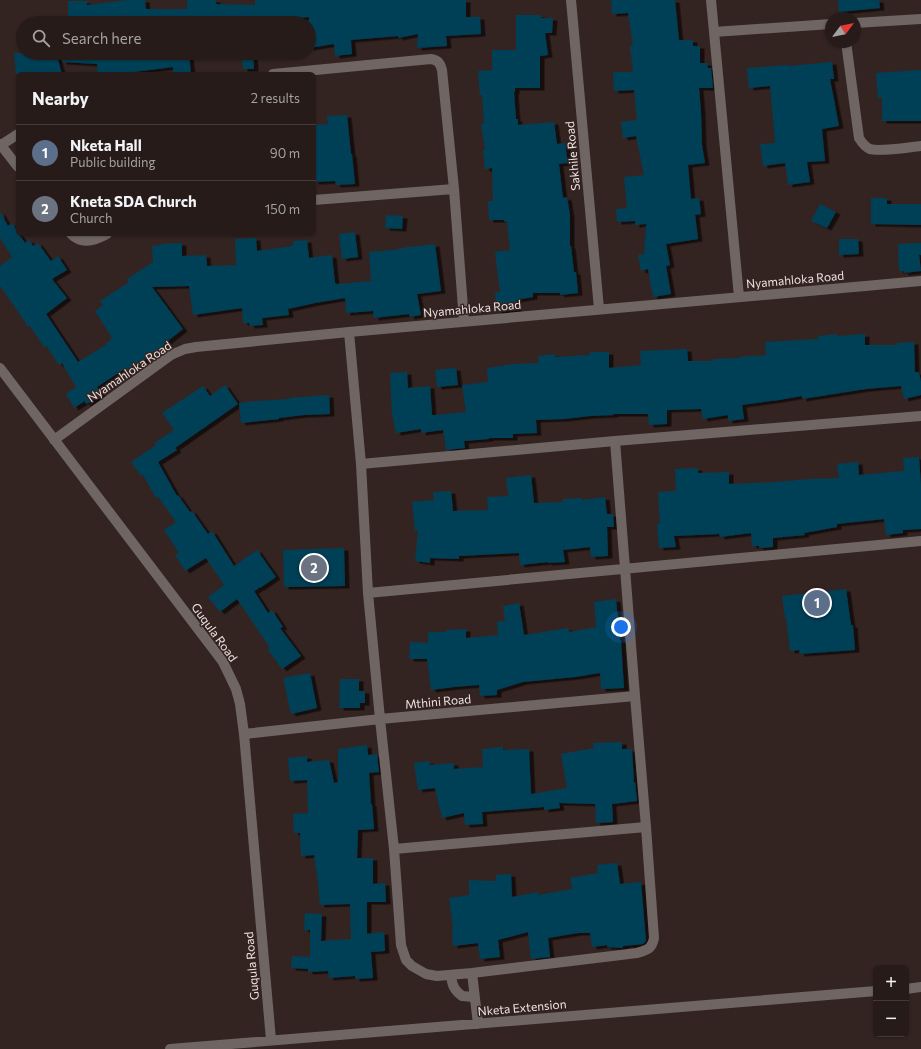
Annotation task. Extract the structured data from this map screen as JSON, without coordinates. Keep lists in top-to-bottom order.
{
  "streets": {
    "street": [
      "Sakhile Road",
      "Nyamahloka Road",
      "Guqula Road",
      "Mthini Road",
      "Nketa Extension"
    ]
  },
  "crossings": [
    ["Sakhile Road", "Nyamahloka Road"],
    ["Nyamahloka Road", "Guqula Road"],
    ["Guqula Road", "Mthini Road"],
    ["Guqula Road", "Nketa Extension"]
  ],
  "north": "top right",
  "page": {
    "search": "Search here",
    "heading": ["Nearby", "2 results"],
    "list": [
      {
        "mark": "1",
        "name": "Nketa Hall",
        "note": "Public building",
        "value": "90 m"
      },
      {
        "mark": "2",
        "name": "Kneta SDA Church",
        "note": "Church",
        "value": "150 m"
      }
    ],
    "pins": ["2", "1"],
    "map_buttons": ["+", "−"]
  }
}
